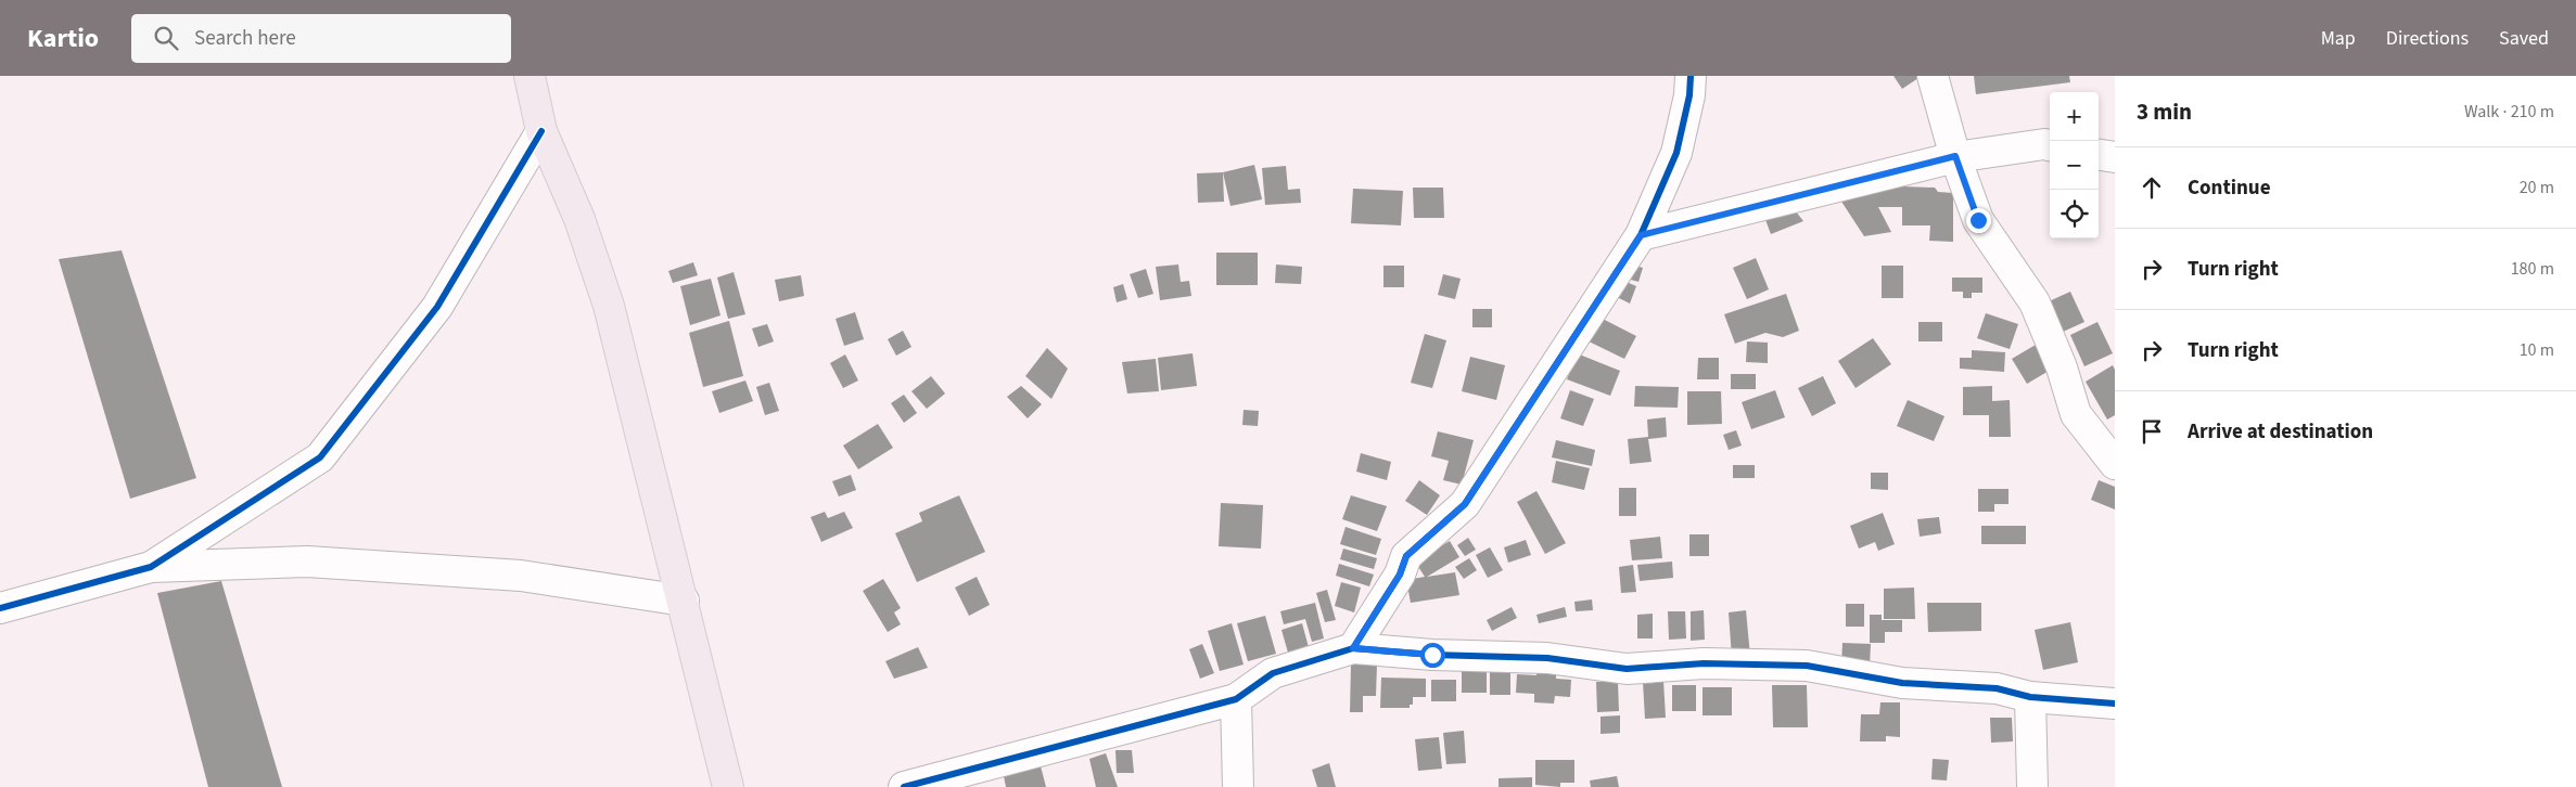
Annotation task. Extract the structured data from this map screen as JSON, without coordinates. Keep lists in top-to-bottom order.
{
  "page": {
    "header": "Kartio",
    "search": "Search here",
    "nav": ["Map", "Directions", "Saved"],
    "heading": ["3 min", "Walk · 210 m"],
    "map_buttons": ["+", "−"],
    "list": [
      ["Continue", "20 m"],
      ["Turn right", "180 m"],
      ["Turn right", "10 m"],
      "Arrive at destination"
    ]
  }
}
